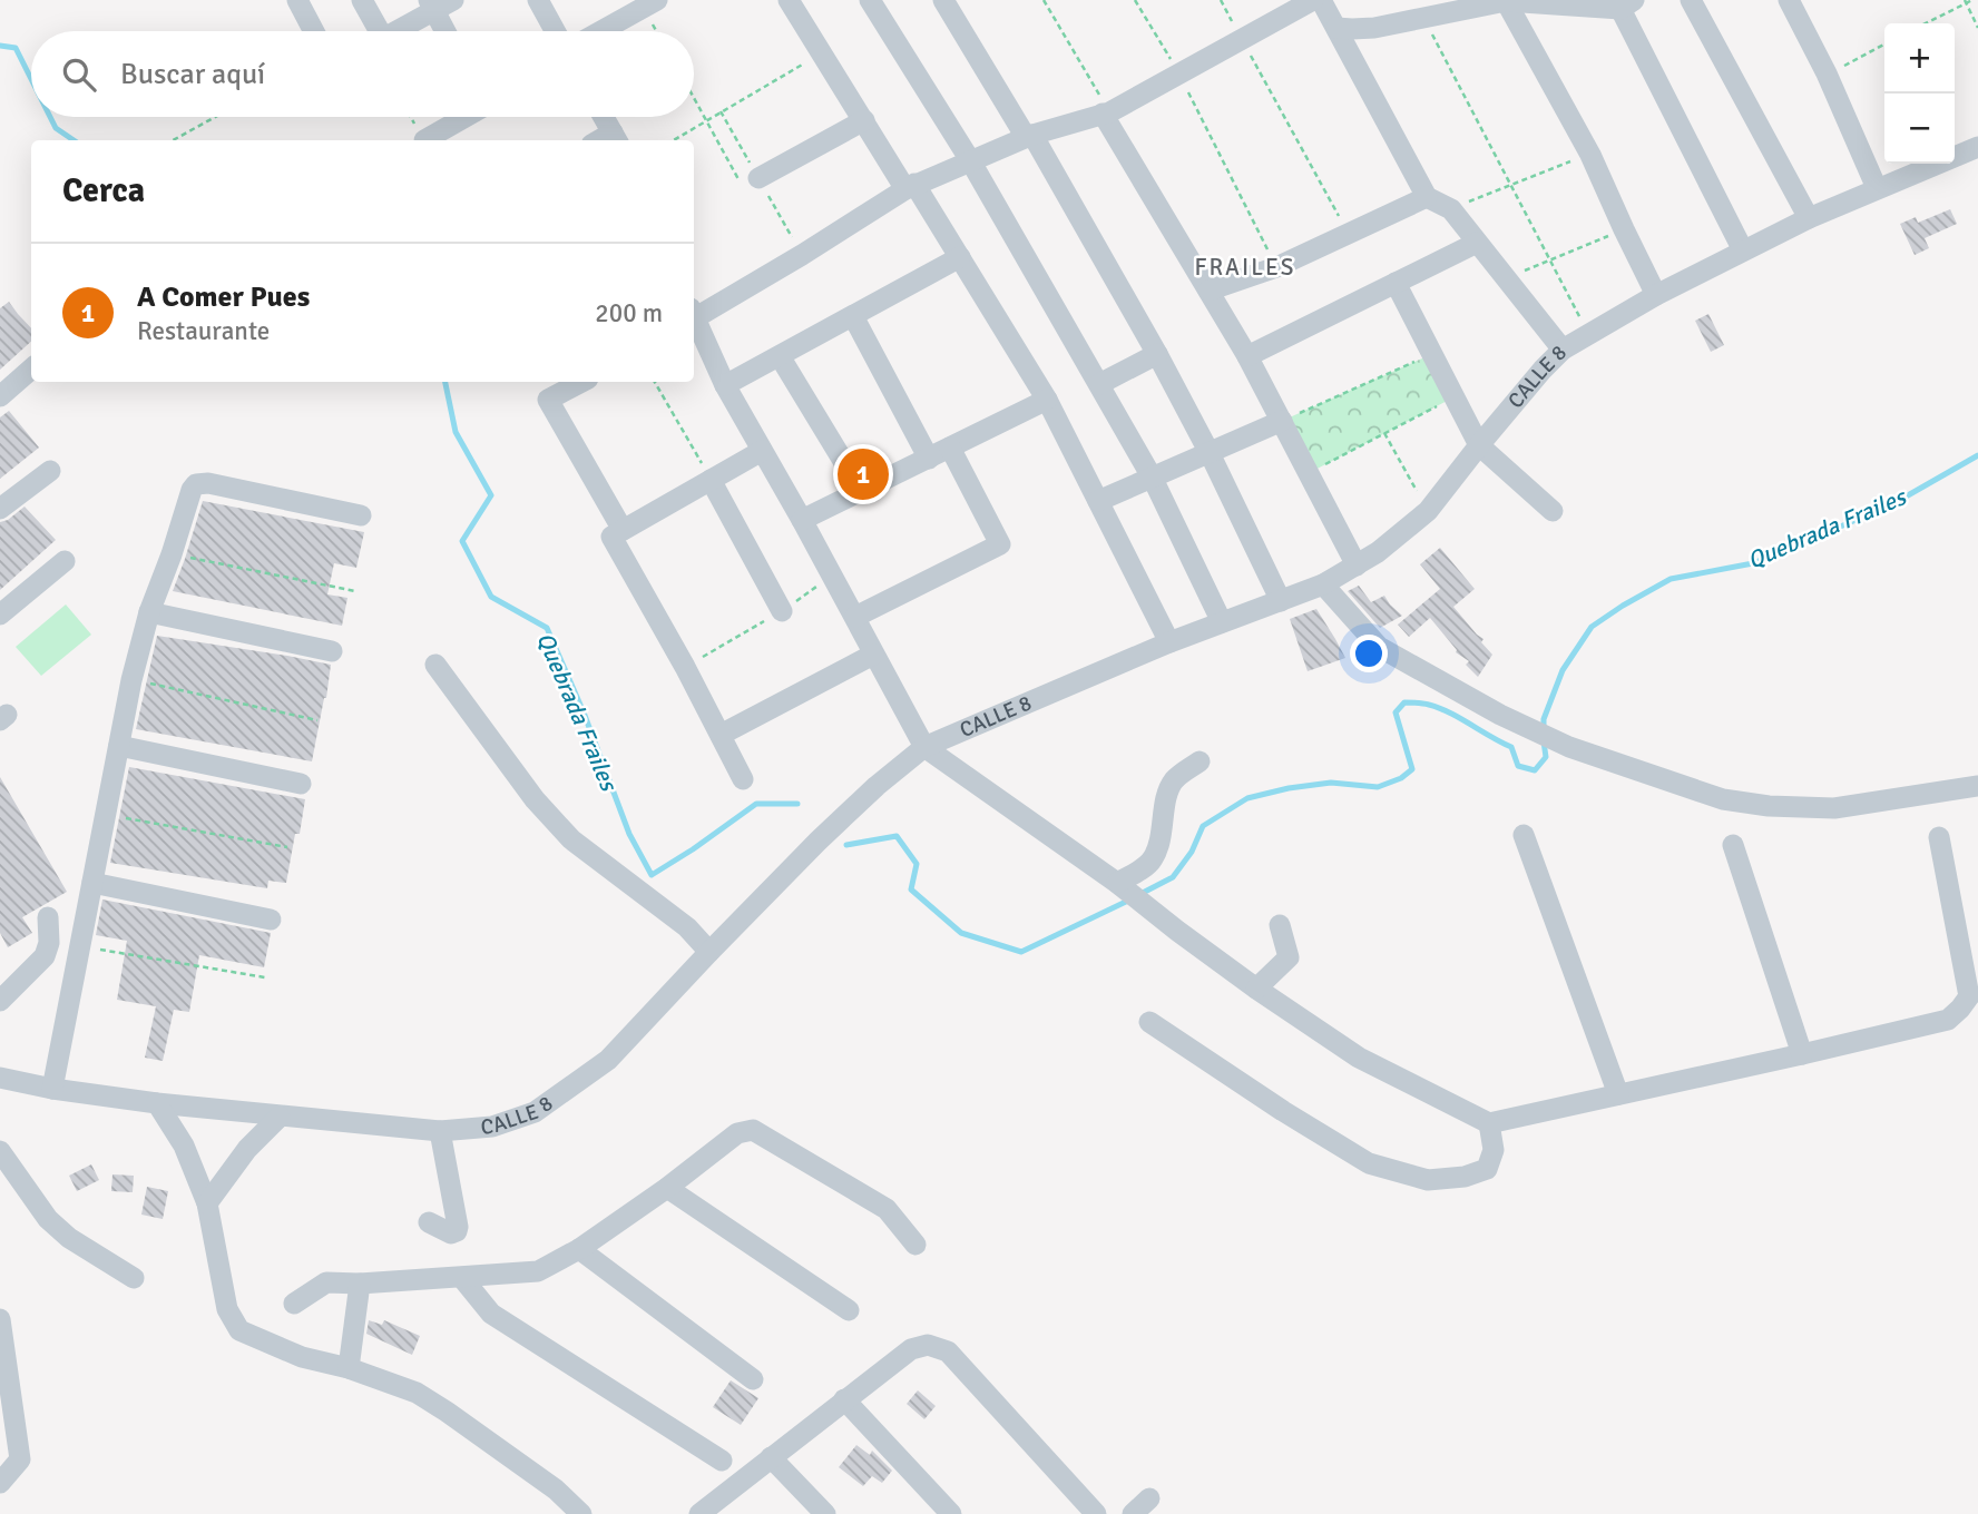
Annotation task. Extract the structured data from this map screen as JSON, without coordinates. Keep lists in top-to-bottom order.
{
  "streets": {
    "street": ["CALLE 8"]
  },
  "districts": ["FRAILES"],
  "water": ["Quebrada Frailes"],
  "page": {
    "map_buttons": ["+", "−"],
    "search": "Buscar aquí",
    "heading": "Cerca",
    "list": [
      {
        "mark": "1",
        "name": "A Comer Pues",
        "note": "Restaurante",
        "value": "200 m"
      }
    ],
    "pins": "1"
  }
}
